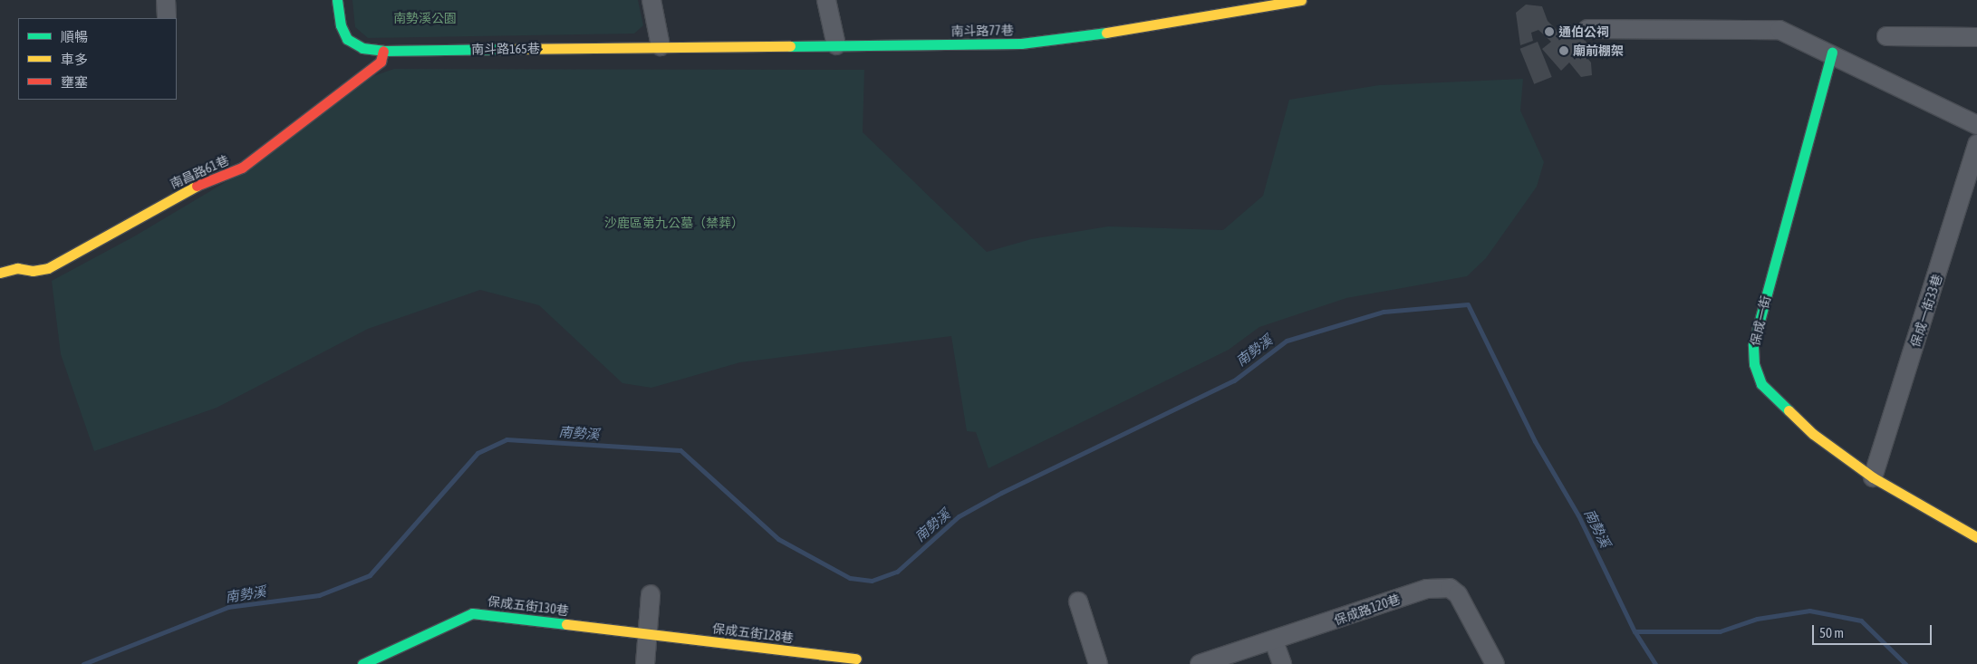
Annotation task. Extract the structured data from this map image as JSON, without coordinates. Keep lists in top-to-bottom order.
{
  "streets": {
    "street": [
      "南斗路77巷",
      "南斗路165巷",
      "南昌路61巷",
      "保成一街33巷",
      "保成一街",
      "保成五街130巷",
      "保成路120巷",
      "保成五街128巷"
    ]
  },
  "crossings": [
    ["南斗路77巷", "南斗路165巷"],
    ["南斗路165巷", "南昌路61巷"],
    ["保成一街33巷", "保成一街"],
    ["保成五街130巷", "保成五街128巷"]
  ],
  "water": ["南勢溪"],
  "parks": ["南勢溪公園", "沙鹿區第九公墓（禁葬）"],
  "places": ["通伯公祠", "廟前棚架"],
  "legend": ["順暢", "車多", "壅塞"],
  "scale_bar": "50 m"
}
